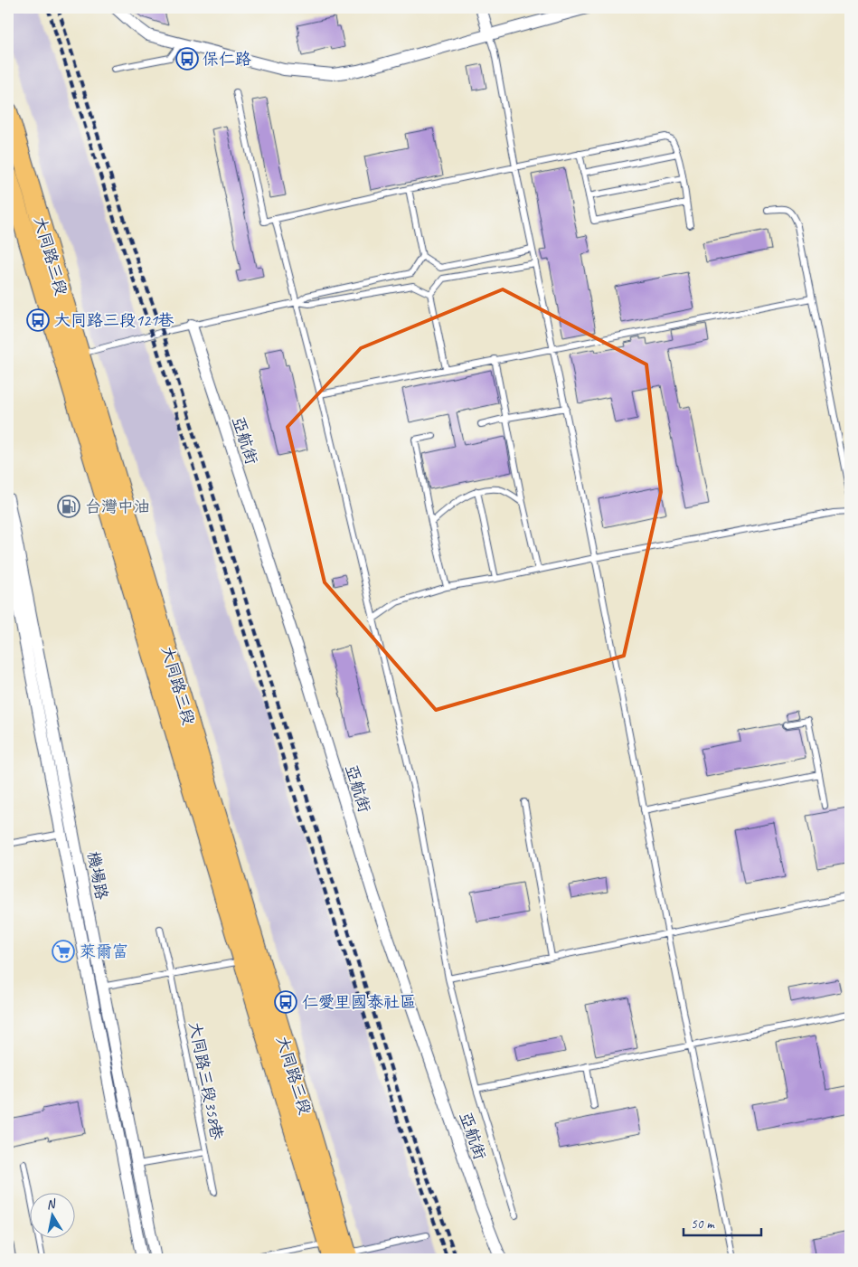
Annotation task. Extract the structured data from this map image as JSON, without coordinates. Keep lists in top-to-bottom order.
{
  "streets": {
    "main road": ["大同路三段"],
    "street": ["亞航街", "機場路"],
    "lane": ["大同路三段358巷"]
  },
  "places": {
    "bus stop": ["保仁路", "大同路三段121巷", "仁愛里國泰社區"],
    "fuel station": ["台灣中油"],
    "supermarket": ["萊爾富"]
  },
  "scale_bar": "50 m",
  "north": "top"
}
